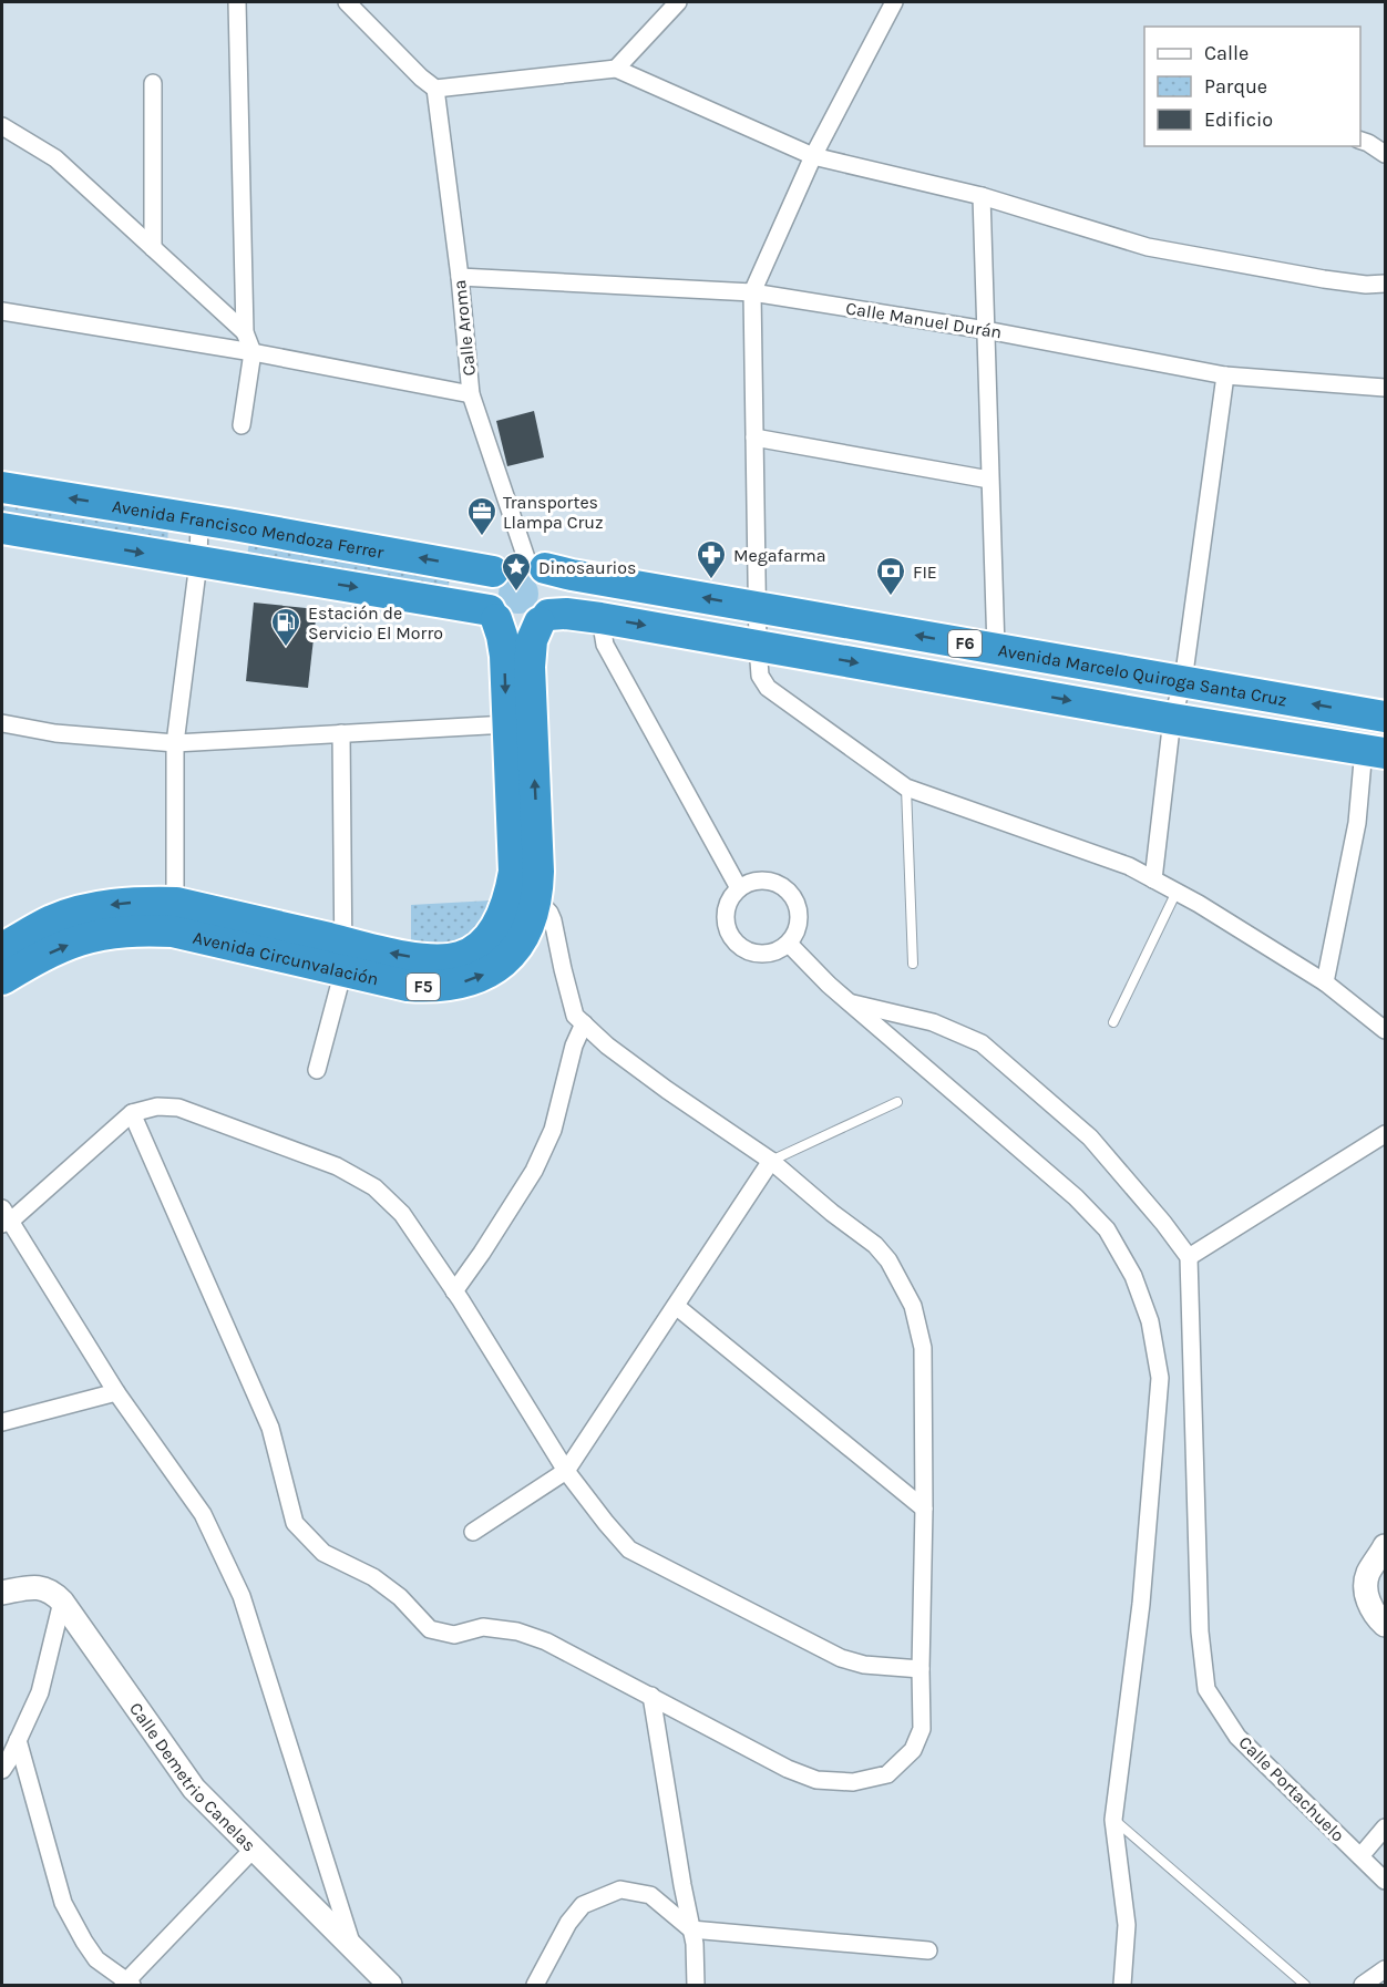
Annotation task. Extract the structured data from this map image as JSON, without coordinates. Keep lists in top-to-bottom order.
{
  "streets": {
    "highway": [
      "Avenida Francisco Mendoza Ferrer",
      "F6",
      "Avenida Marcelo Quiroga Santa Cruz",
      "Avenida Circunvalación",
      "F5"
    ],
    "street": [
      "Calle Manuel Durán",
      "Calle Aroma",
      "Calle Demetrio Canelas",
      "Calle Portachuelo"
    ]
  },
  "crossings": [
    ["Calle Manuel Durán", "Calle Aroma"],
    ["Calle Aroma", "Avenida Francisco Mendoza Ferrer"],
    ["Calle Aroma", "Avenida Marcelo Quiroga Santa Cruz"],
    ["Calle Aroma", "Avenida Circunvalación"],
    ["Calle Aroma", "F5"],
    ["Avenida Francisco Mendoza Ferrer", "Avenida Marcelo Quiroga Santa Cruz"],
    ["Avenida Francisco Mendoza Ferrer", "Avenida Circunvalación"],
    ["Avenida Francisco Mendoza Ferrer", "F5"],
    ["Avenida Marcelo Quiroga Santa Cruz", "Avenida Circunvalación"],
    ["Avenida Marcelo Quiroga Santa Cruz", "F5"],
    ["Avenida Circunvalación", "F5"]
  ],
  "places": {
    "office": ["Transportes Llampa Cruz"],
    "pharmacy": ["Megafarma"],
    "place": ["Dinosaurios"],
    "bank": ["FIE"],
    "fuel station": ["Estación de Servicio El Morro"]
  },
  "legend": ["Calle", "Parque", "Edificio"]
}
